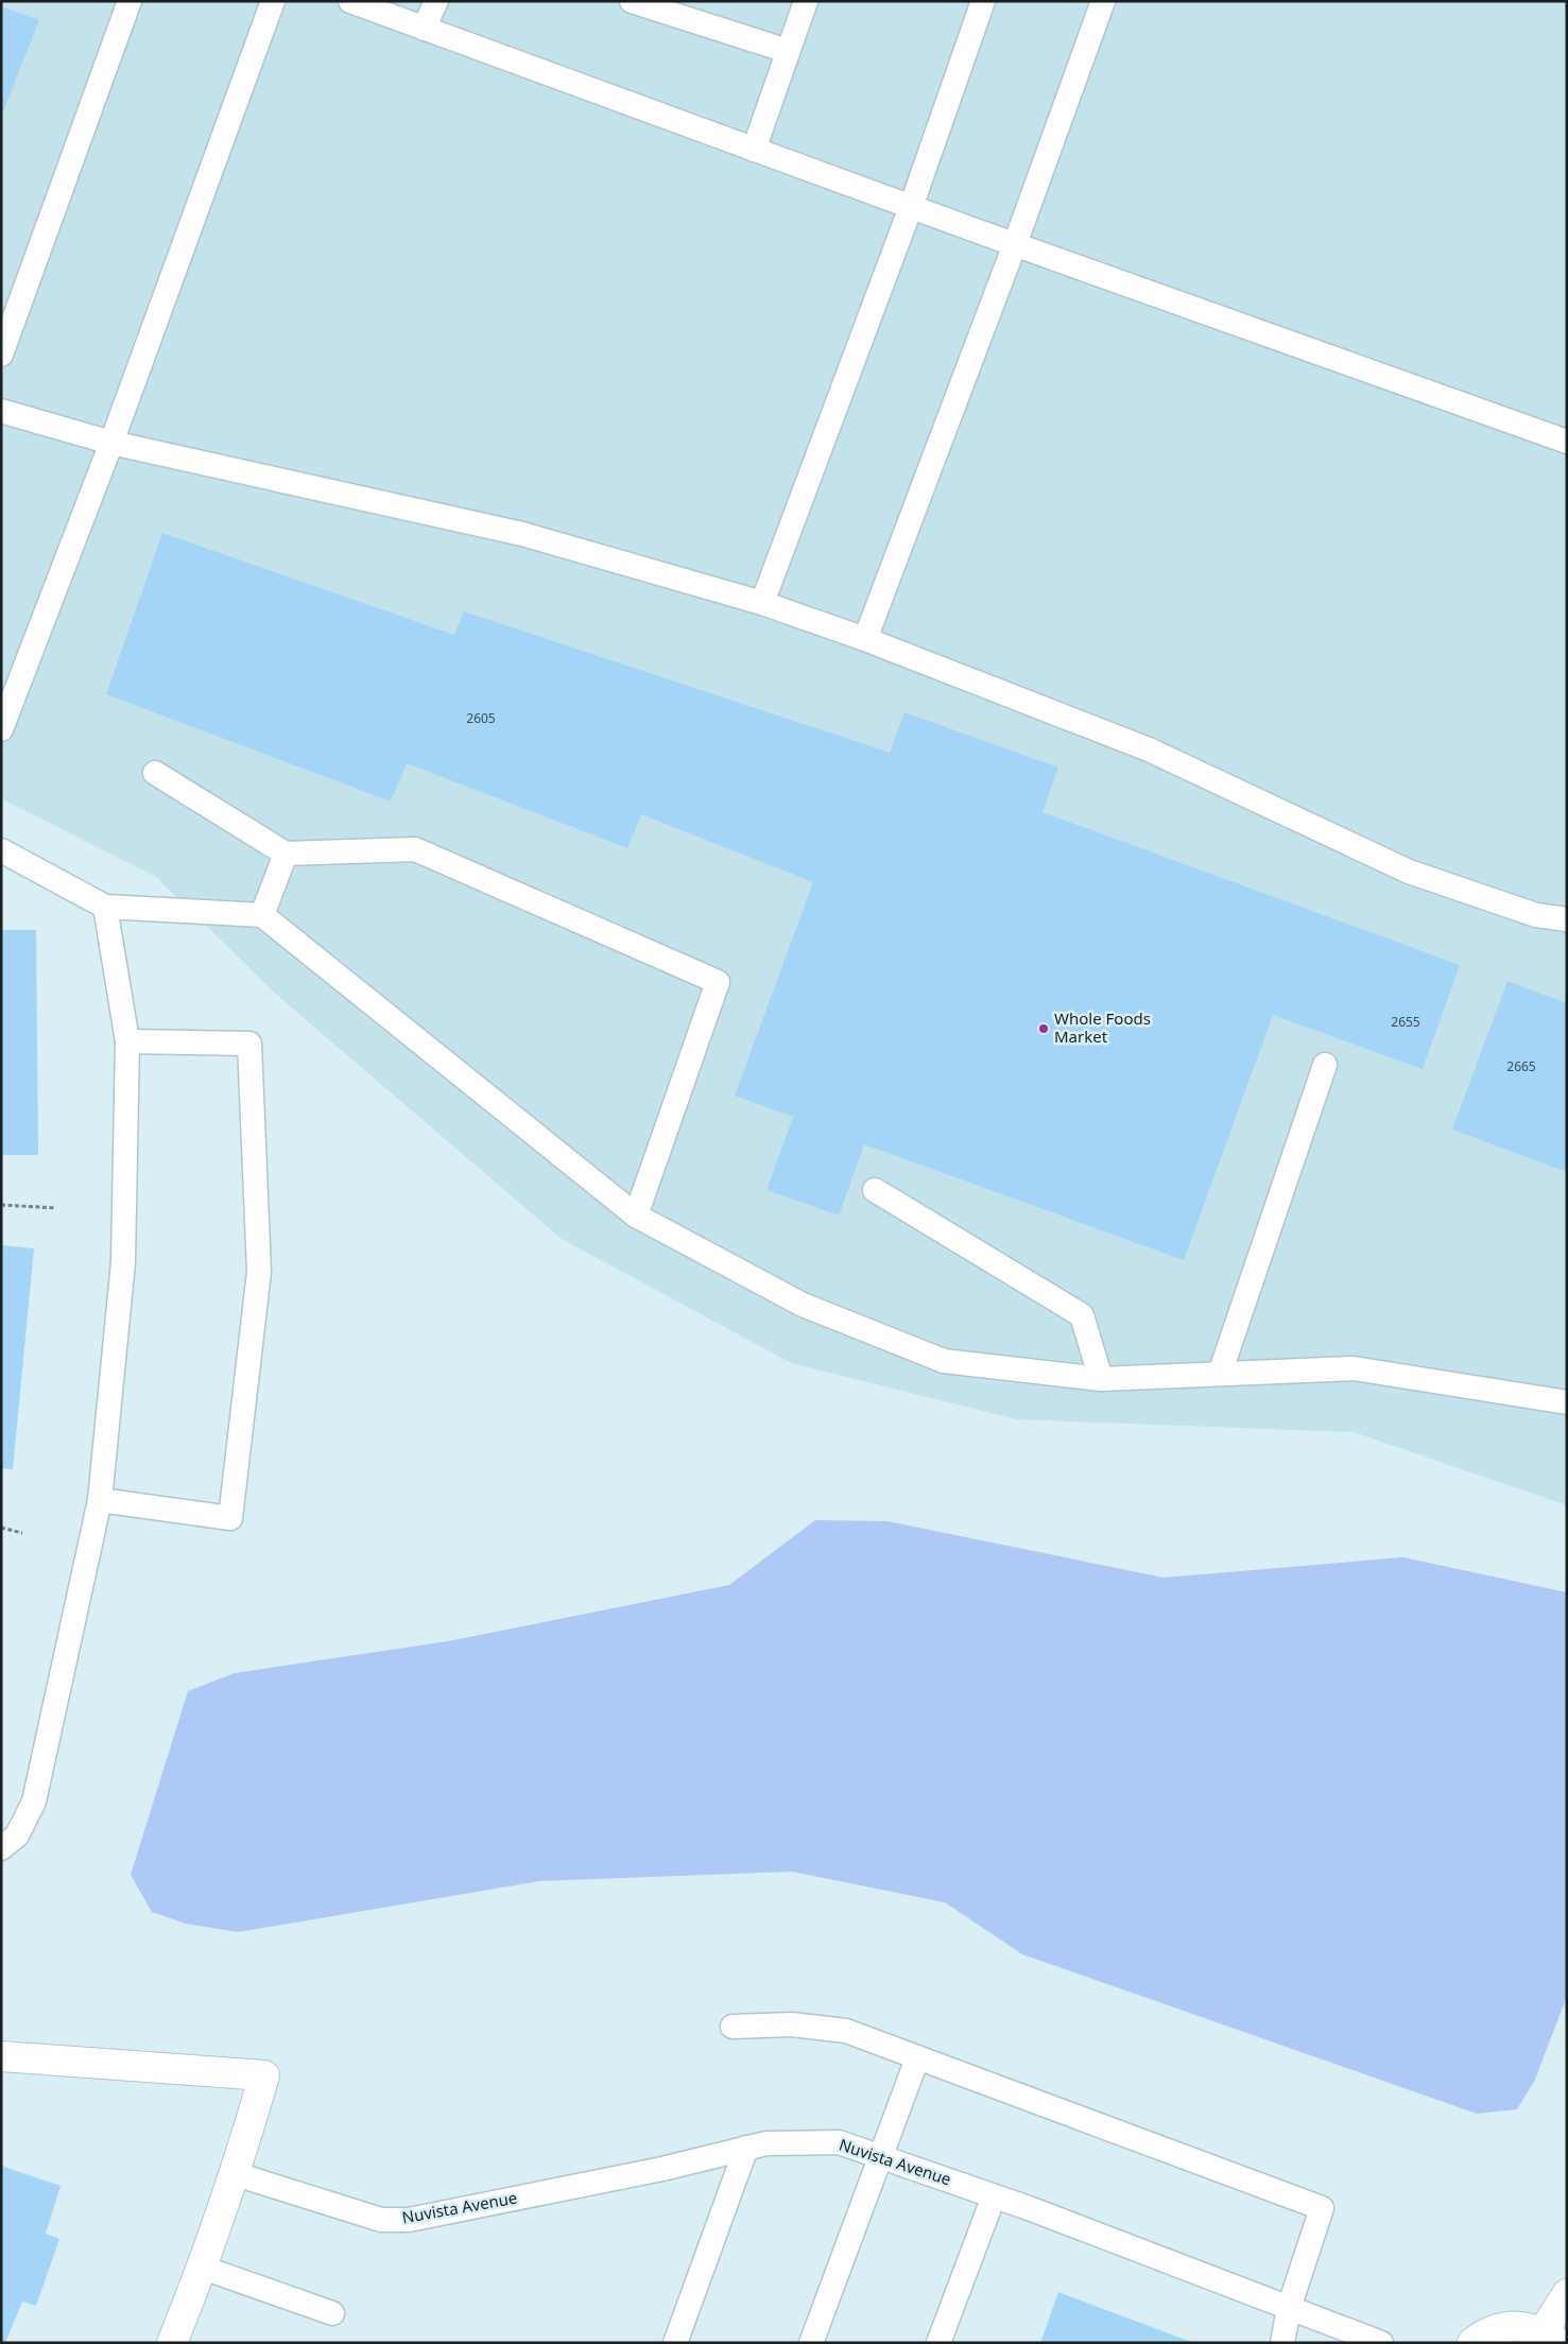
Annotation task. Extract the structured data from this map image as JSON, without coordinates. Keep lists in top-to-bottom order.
{
  "streets": {
    "lane": ["Nuvista Avenue"]
  },
  "places": ["Whole Foods Market"],
  "house_numbers": ["2605", "2655", "2665"]
}
